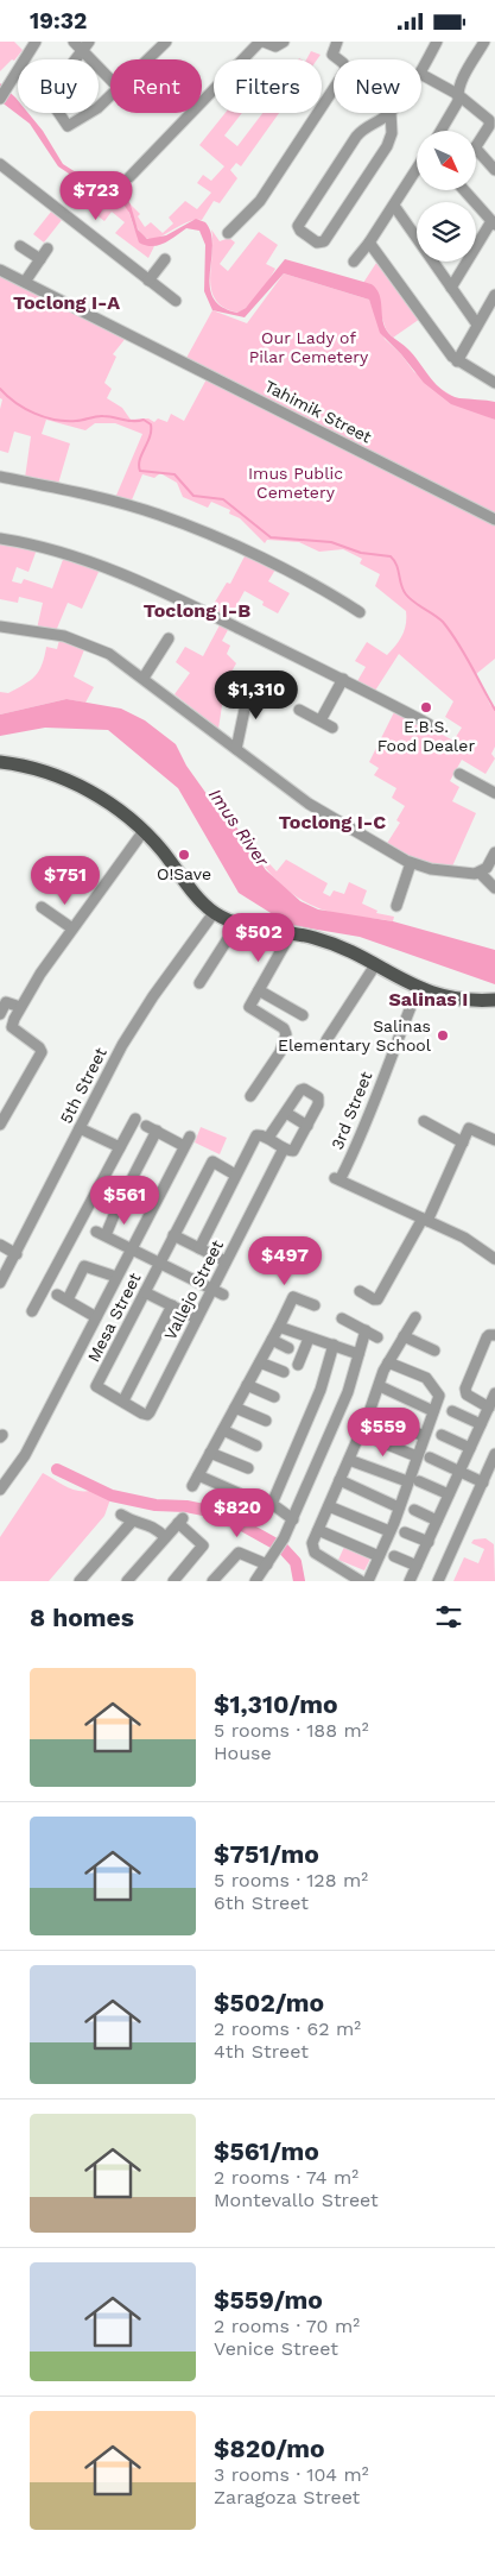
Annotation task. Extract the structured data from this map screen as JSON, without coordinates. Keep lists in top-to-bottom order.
{
  "streets": {
    "street": [
      "Tahimik Street",
      "5th Street",
      "3rd Street",
      "Vallejo Street",
      "Mesa Street"
    ]
  },
  "crossings": [
    ["Vallejo Street", "Mesa Street"]
  ],
  "districts": [
    "Toclong I-A",
    "Toclong I-B",
    "Toclong I-C",
    "Salinas I"
  ],
  "water": ["Imus River"],
  "parks": ["Our Lady of Pilar Cemetery", "Imus Public Cemetery"],
  "places": ["E.B.S. Food Dealer", "O!Save", "Salinas Elementary School"],
  "north": "bottom right",
  "page": {
    "status": "19:32",
    "chip": [
      "Buy",
      "Rent",
      "Filters",
      "New"
    ],
    "price": [
      "$723",
      "$1,310",
      "$751",
      "$502",
      "$561",
      "$497",
      "$559",
      "$820"
    ],
    "heading": "8 homes",
    "list": [
      {
        "name": "$1,310/mo",
        "note": "5 rooms · 188 m² · House"
      },
      {
        "name": "$751/mo",
        "note": "5 rooms · 128 m² · 6th Street"
      },
      {
        "name": "$502/mo",
        "note": "2 rooms · 62 m² · 4th Street"
      },
      {
        "name": "$561/mo",
        "note": "2 rooms · 74 m² · Montevallo Street"
      },
      {
        "name": "$559/mo",
        "note": "2 rooms · 70 m² · Venice Street"
      },
      {
        "name": "$820/mo",
        "note": "3 rooms · 104 m² · Zaragoza Street"
      }
    ]
  }
}
